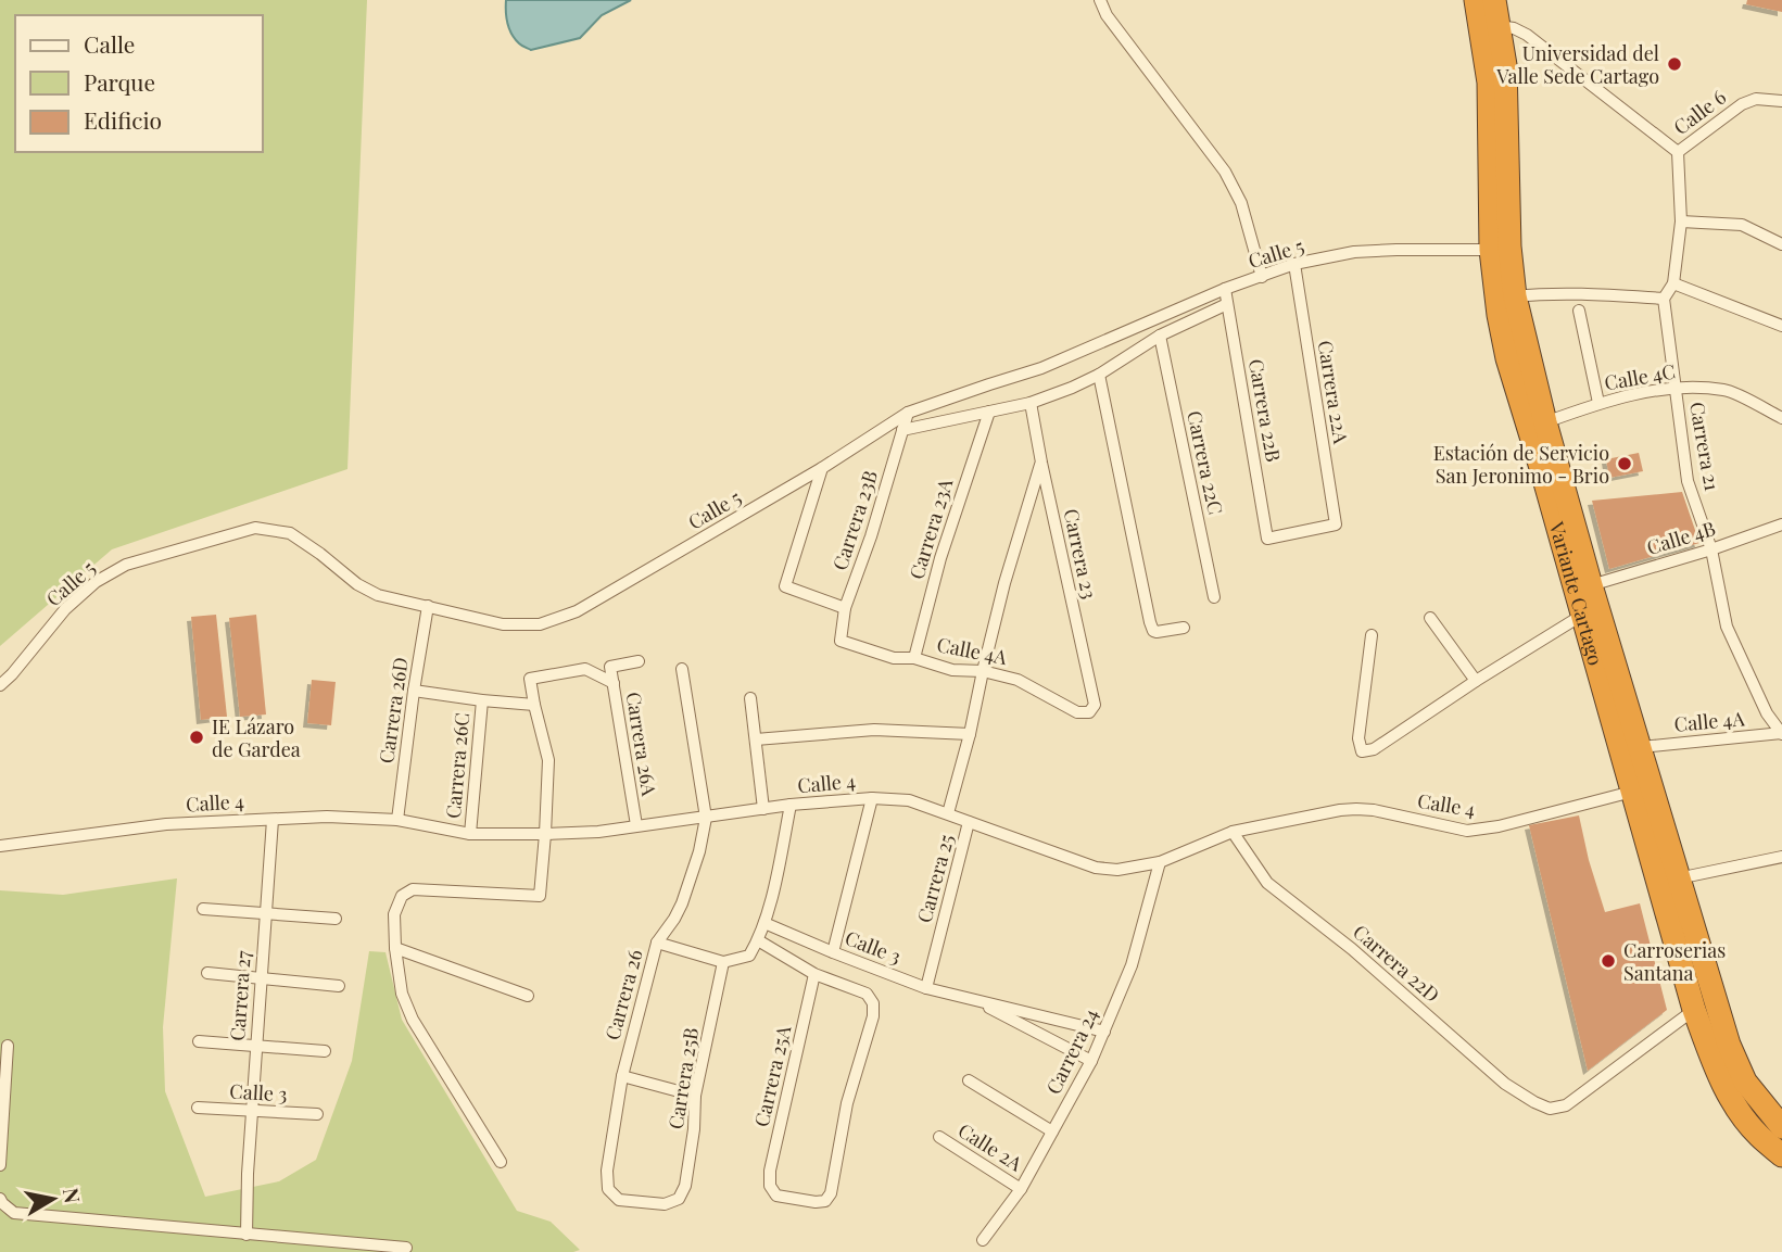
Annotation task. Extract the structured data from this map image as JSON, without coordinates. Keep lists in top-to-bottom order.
{
  "streets": {
    "highway": ["Variante Cartago"],
    "street": [
      "Calle 6",
      "Calle 5",
      "Calle 4C",
      "Carrera 22A",
      "Carrera 22B",
      "Carrera 21",
      "Carrera 22C",
      "Carrera 23B",
      "Carrera 23A",
      "Calle 4B",
      "Carrera 23",
      "Calle 4A",
      "Carrera 26D",
      "Carrera 26A",
      "Carrera 26C",
      "Calle 4",
      "Carrera 25",
      "Calle 3",
      "Carrera 22D",
      "Carrera 26",
      "Carrera 27",
      "Carrera 24",
      "Carrera 25A",
      "Carrera 25B",
      "Calle 2A"
    ]
  },
  "crossings": [
    ["Calle 6", "Variante Cartago"],
    ["Calle 5", "Carrera 22A"],
    ["Calle 5", "Carrera 22B"],
    ["Calle 5", "Carrera 23B"],
    ["Calle 5", "Variante Cartago"],
    ["Calle 5", "Carrera 26D"],
    ["Calle 4C", "Carrera 21"],
    ["Calle 4C", "Variante Cartago"],
    ["Carrera 22A", "Carrera 22B"],
    ["Carrera 21", "Calle 4B"],
    ["Carrera 21", "Calle 4A"],
    ["Carrera 23B", "Calle 4A"],
    ["Carrera 23A", "Calle 4A"],
    ["Calle 4B", "Variante Cartago"],
    ["Carrera 23", "Calle 4A"],
    ["Variante Cartago", "Calle 4A"],
    ["Variante Cartago", "Calle 4"],
    ["Variante Cartago", "Carrera 22D"],
    ["Carrera 26D", "Calle 4"],
    ["Carrera 26A", "Calle 4"],
    ["Carrera 26C", "Calle 4"],
    ["Calle 4", "Carrera 25"],
    ["Calle 4", "Carrera 22D"],
    ["Calle 4", "Carrera 26"],
    ["Calle 4", "Carrera 27"],
    ["Calle 4", "Carrera 24"],
    ["Carrera 25", "Calle 3"],
    ["Calle 3", "Carrera 27"],
    ["Calle 3", "Carrera 24"],
    ["Carrera 26", "Carrera 25B"],
    ["Carrera 24", "Calle 2A"]
  ],
  "places": [
    "Universidad del Valle Sede Cartago",
    "Estación de Servicio San Jeronimo - Brio",
    "IE Lázaro de Gardea",
    "Carroserias Santana"
  ],
  "legend": ["Calle", "Parque", "Edificio"],
  "north": "right"
}
